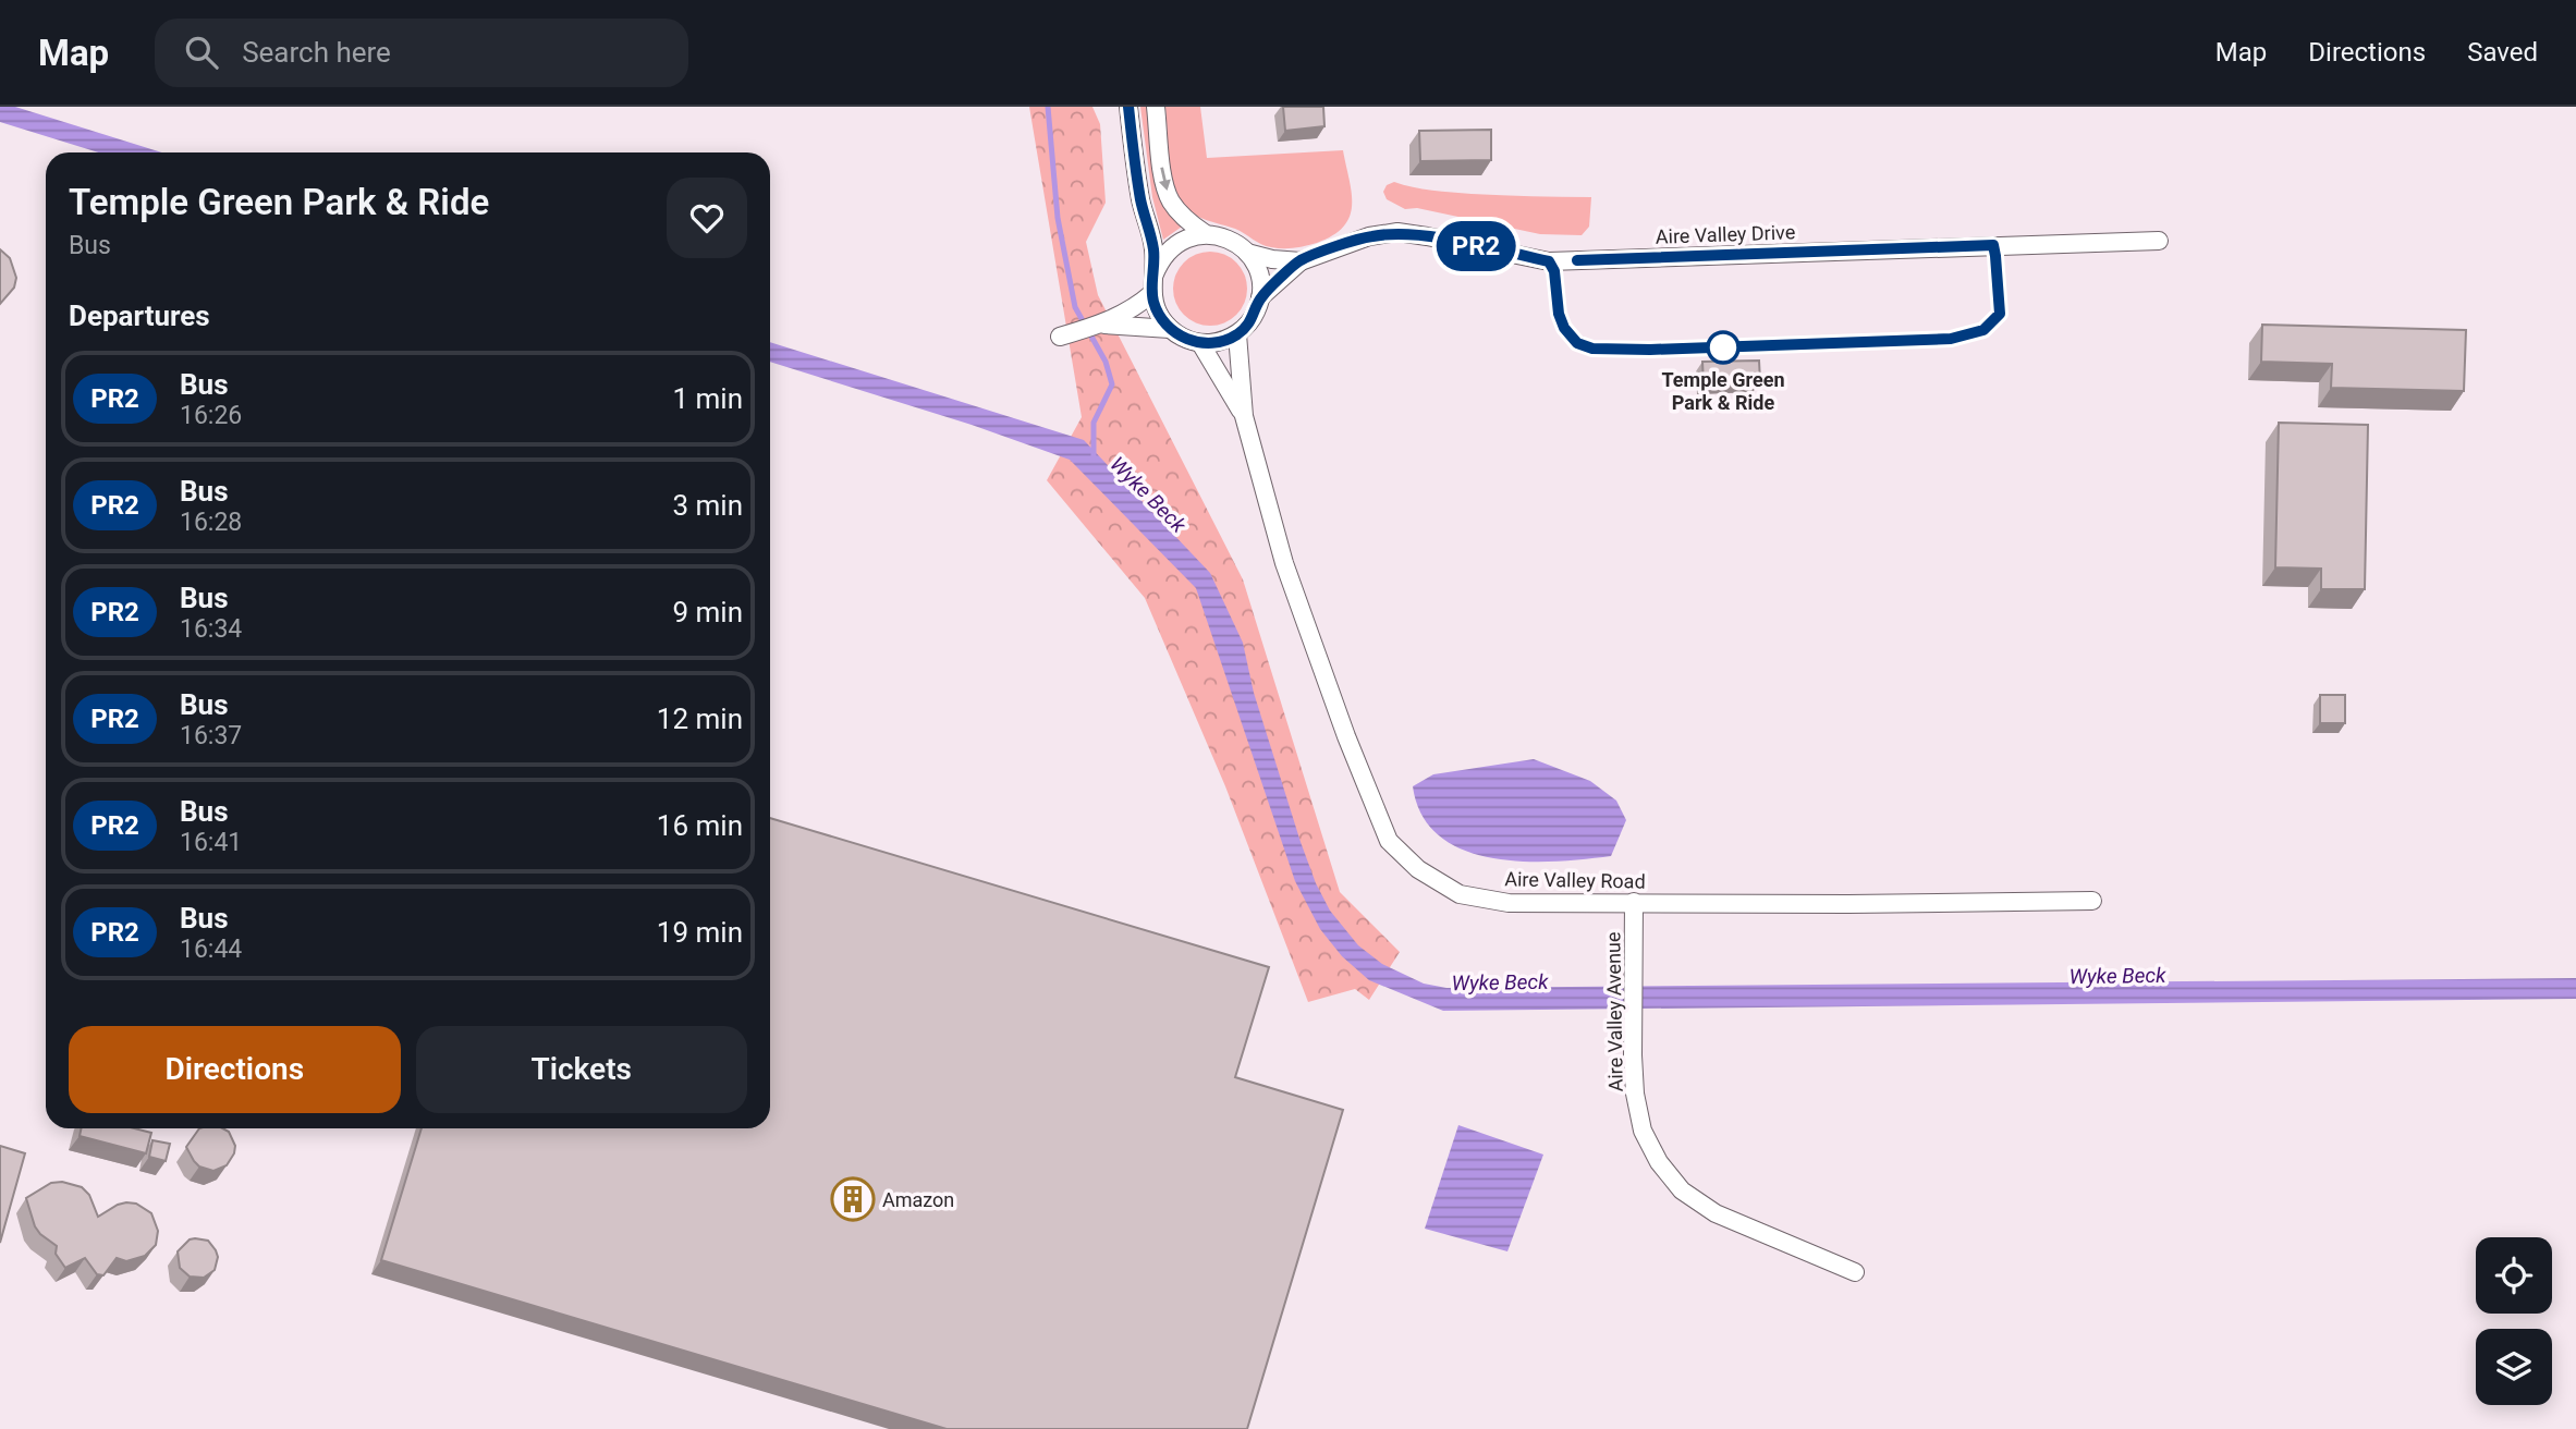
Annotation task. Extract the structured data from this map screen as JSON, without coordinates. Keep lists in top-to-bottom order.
{
  "streets": {
    "street": ["Aire Valley Drive", "Aire Valley Road", "Aire Valley Avenue"]
  },
  "crossings": [
    ["Aire Valley Drive", "Aire Valley Road"],
    ["Aire Valley Road", "Aire Valley Avenue"]
  ],
  "water": ["Wyke Beck"],
  "places": {
    "other": ["Temple Green Park & Ride"],
    "building": ["Amazon"]
  },
  "lines": ["bus line PR2"],
  "page": {
    "header": "Map",
    "search": "Search here",
    "nav": ["Map", "Directions", "Saved"],
    "on_map": "PR2",
    "heading": [
      ["Temple Green Park & Ride", "Bus"],
      "Departures"
    ],
    "list": [
      {
        "mark": "PR2",
        "name": "Bus",
        "note": "16:26",
        "value": "1 min"
      },
      {
        "mark": "PR2",
        "name": "Bus",
        "note": "16:28",
        "value": "3 min"
      },
      {
        "mark": "PR2",
        "name": "Bus",
        "note": "16:34",
        "value": "9 min"
      },
      {
        "mark": "PR2",
        "name": "Bus",
        "note": "16:37",
        "value": "12 min"
      },
      {
        "mark": "PR2",
        "name": "Bus",
        "note": "16:41",
        "value": "16 min"
      },
      {
        "mark": "PR2",
        "name": "Bus",
        "note": "16:44",
        "value": "19 min"
      }
    ],
    "buttons": ["Directions", "Tickets"]
  }
}
